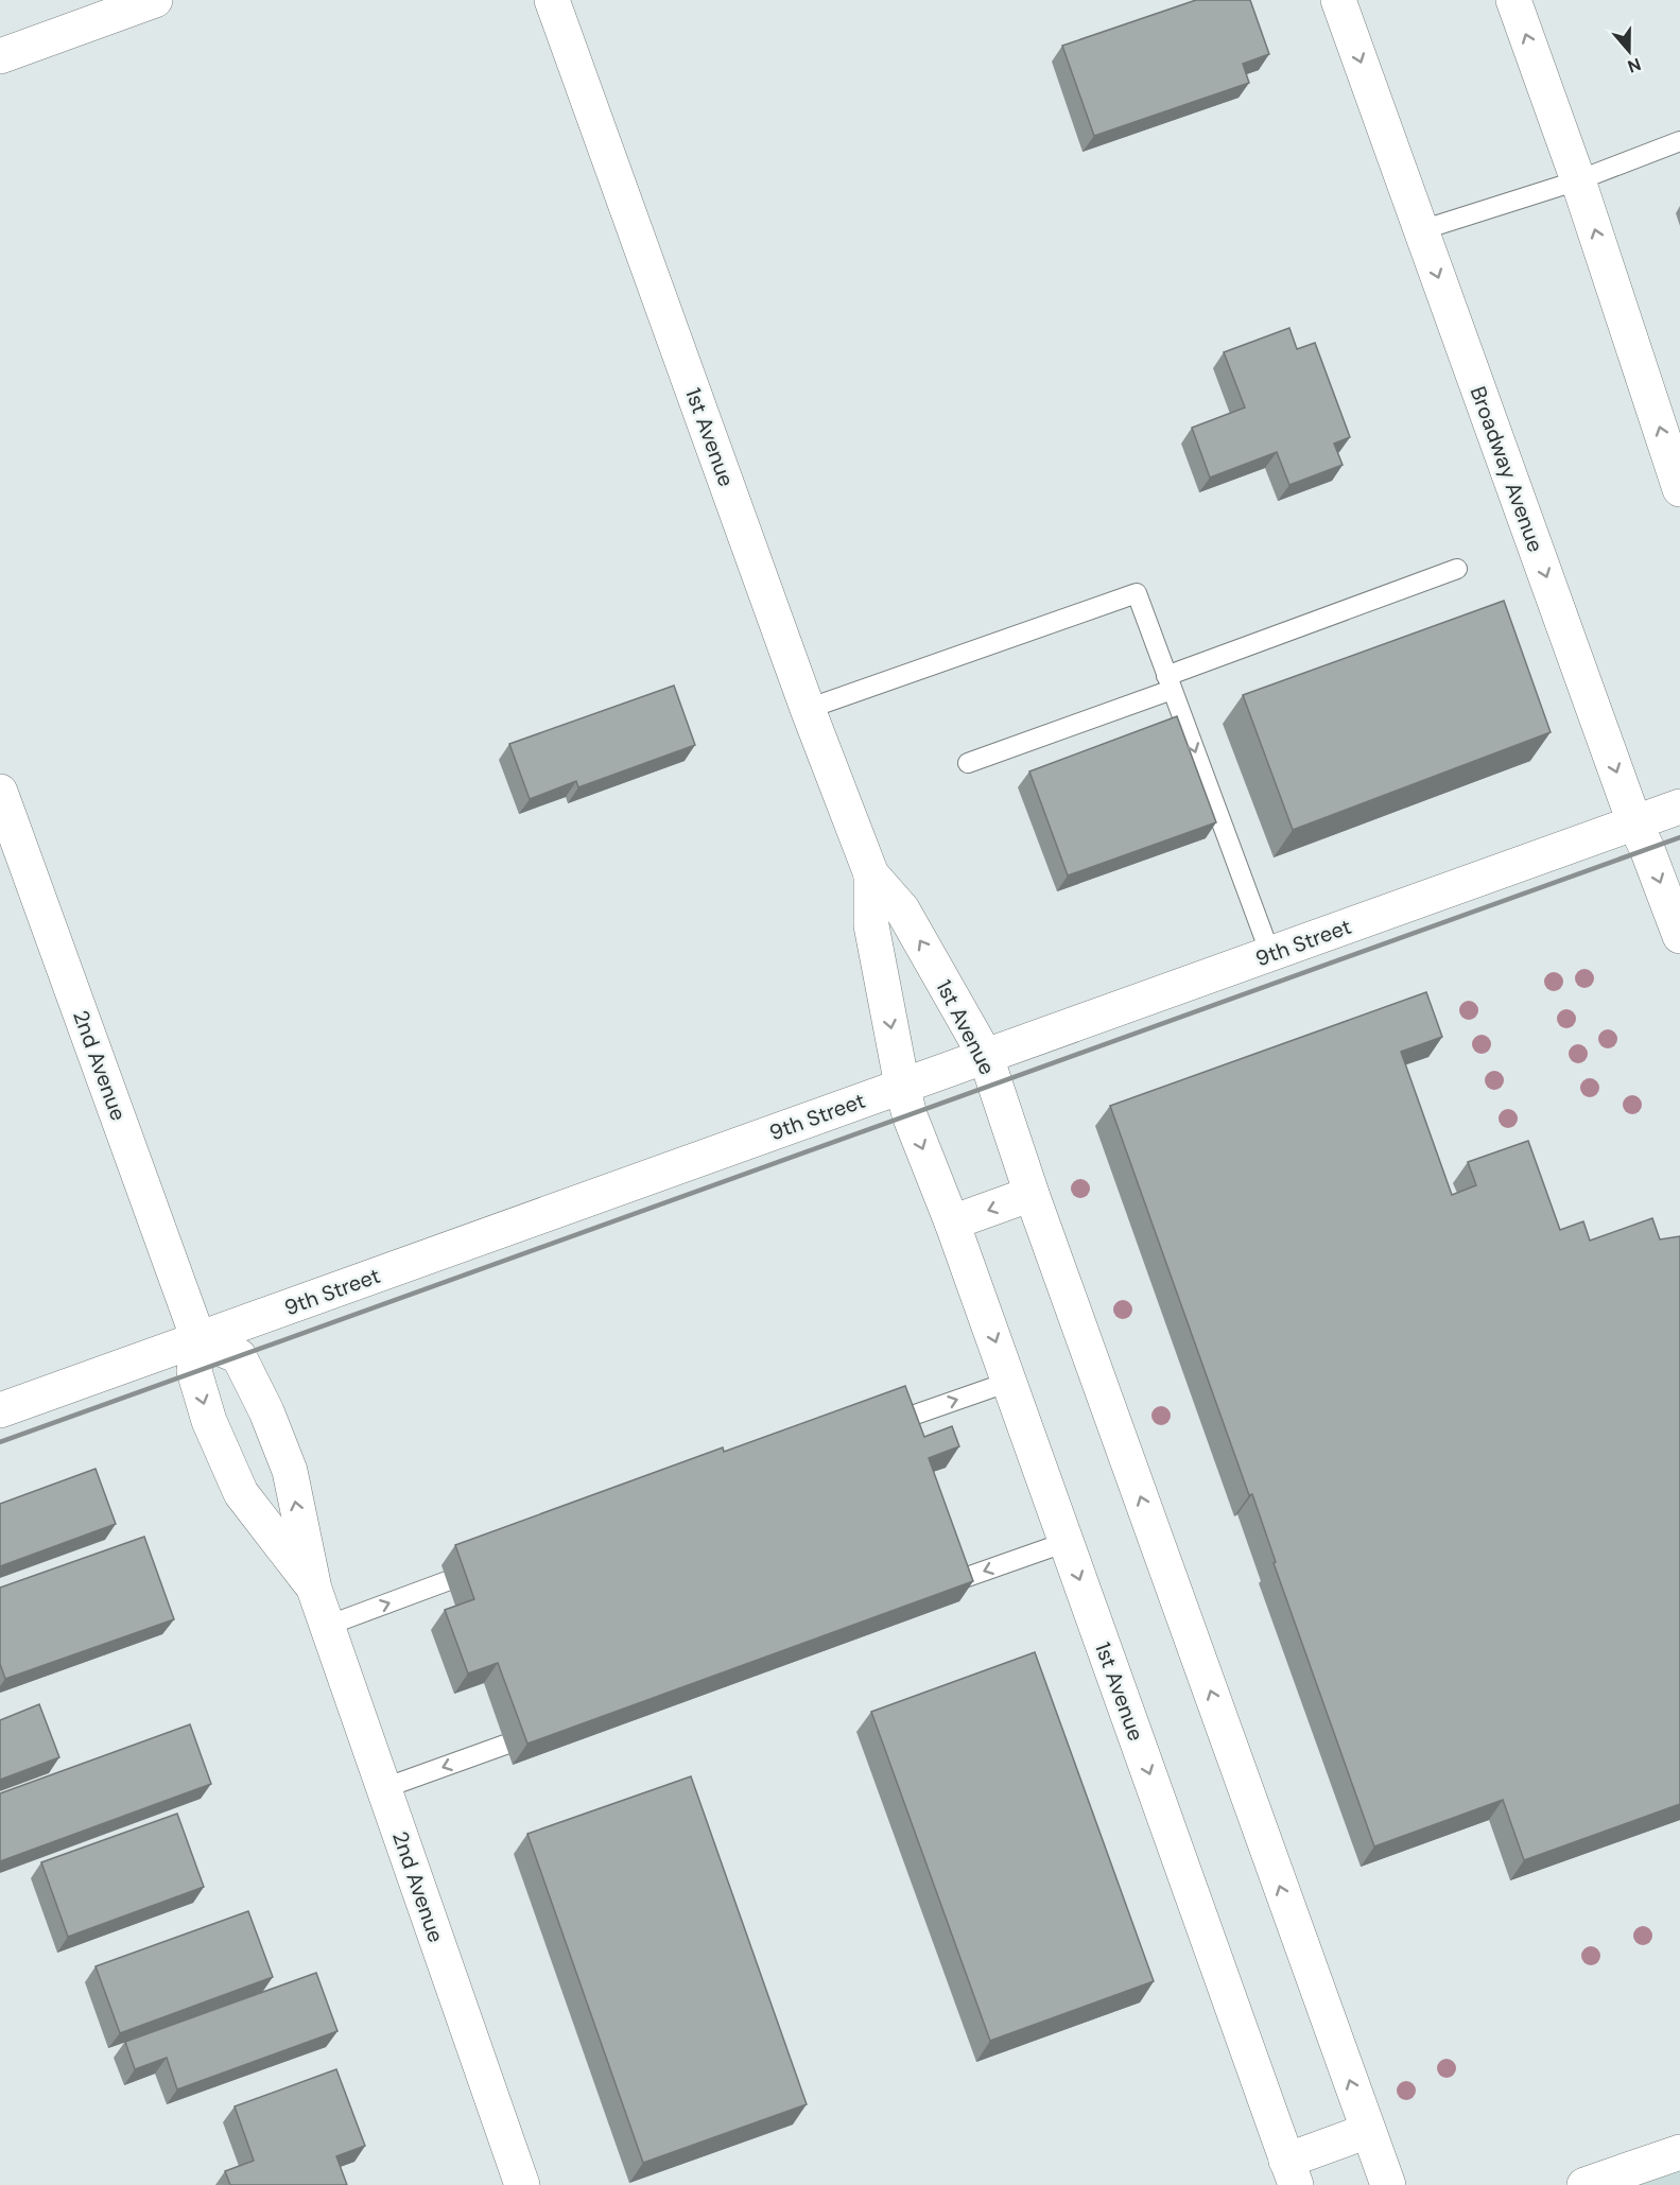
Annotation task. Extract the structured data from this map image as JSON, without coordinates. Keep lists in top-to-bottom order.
{
  "streets": {
    "street": [
      "1st Avenue",
      "Broadway Avenue",
      "9th Street",
      "2nd Avenue"
    ]
  },
  "crossings": [
    ["1st Avenue", "9th Street"],
    ["Broadway Avenue", "9th Street"],
    ["9th Street", "2nd Avenue"]
  ],
  "north": "bottom"
}
